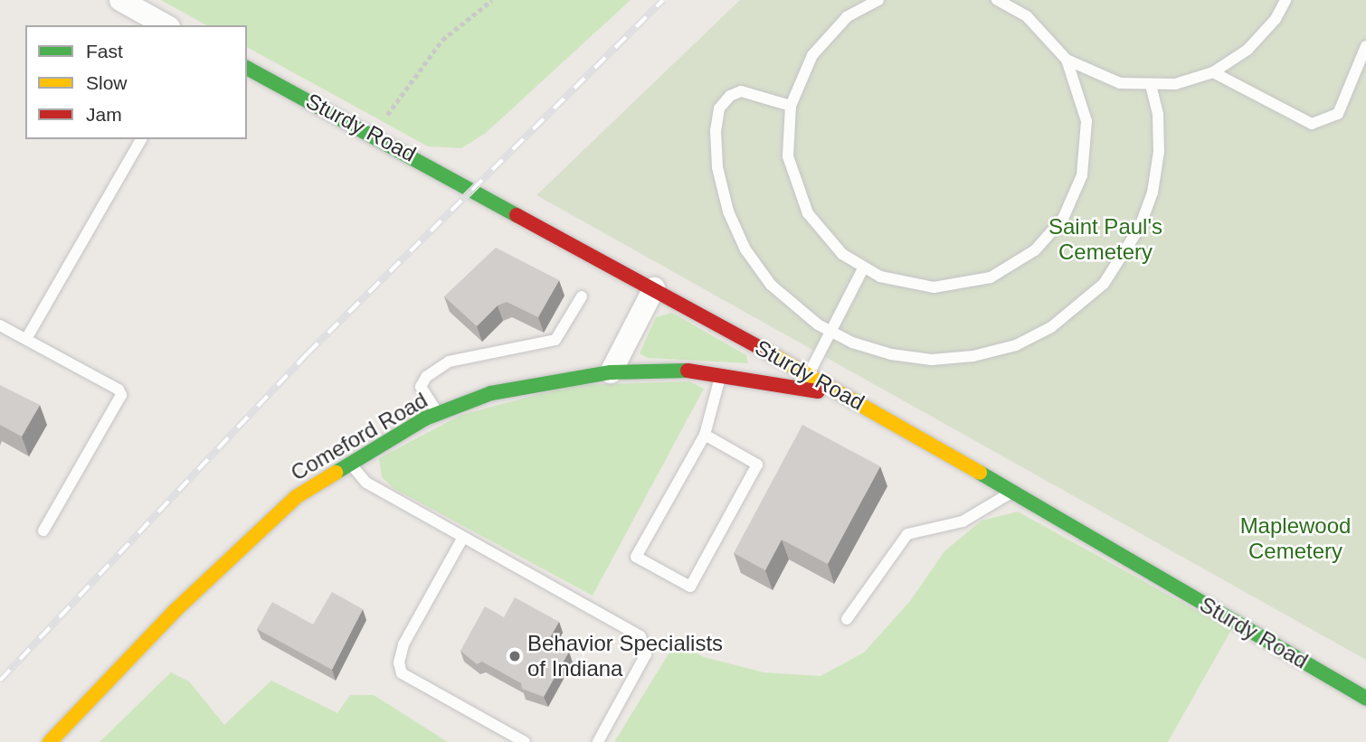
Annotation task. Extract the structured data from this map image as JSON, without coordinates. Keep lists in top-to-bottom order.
{
  "streets": {
    "street": ["Sturdy Road", "Comeford Road"]
  },
  "crossings": [
    ["Sturdy Road", "Comeford Road"]
  ],
  "parks": ["Saint Paul's Cemetery", "Maplewood Cemetery"],
  "places": ["Behavior Specialists of Indiana"],
  "legend": ["Fast", "Slow", "Jam"]
}
